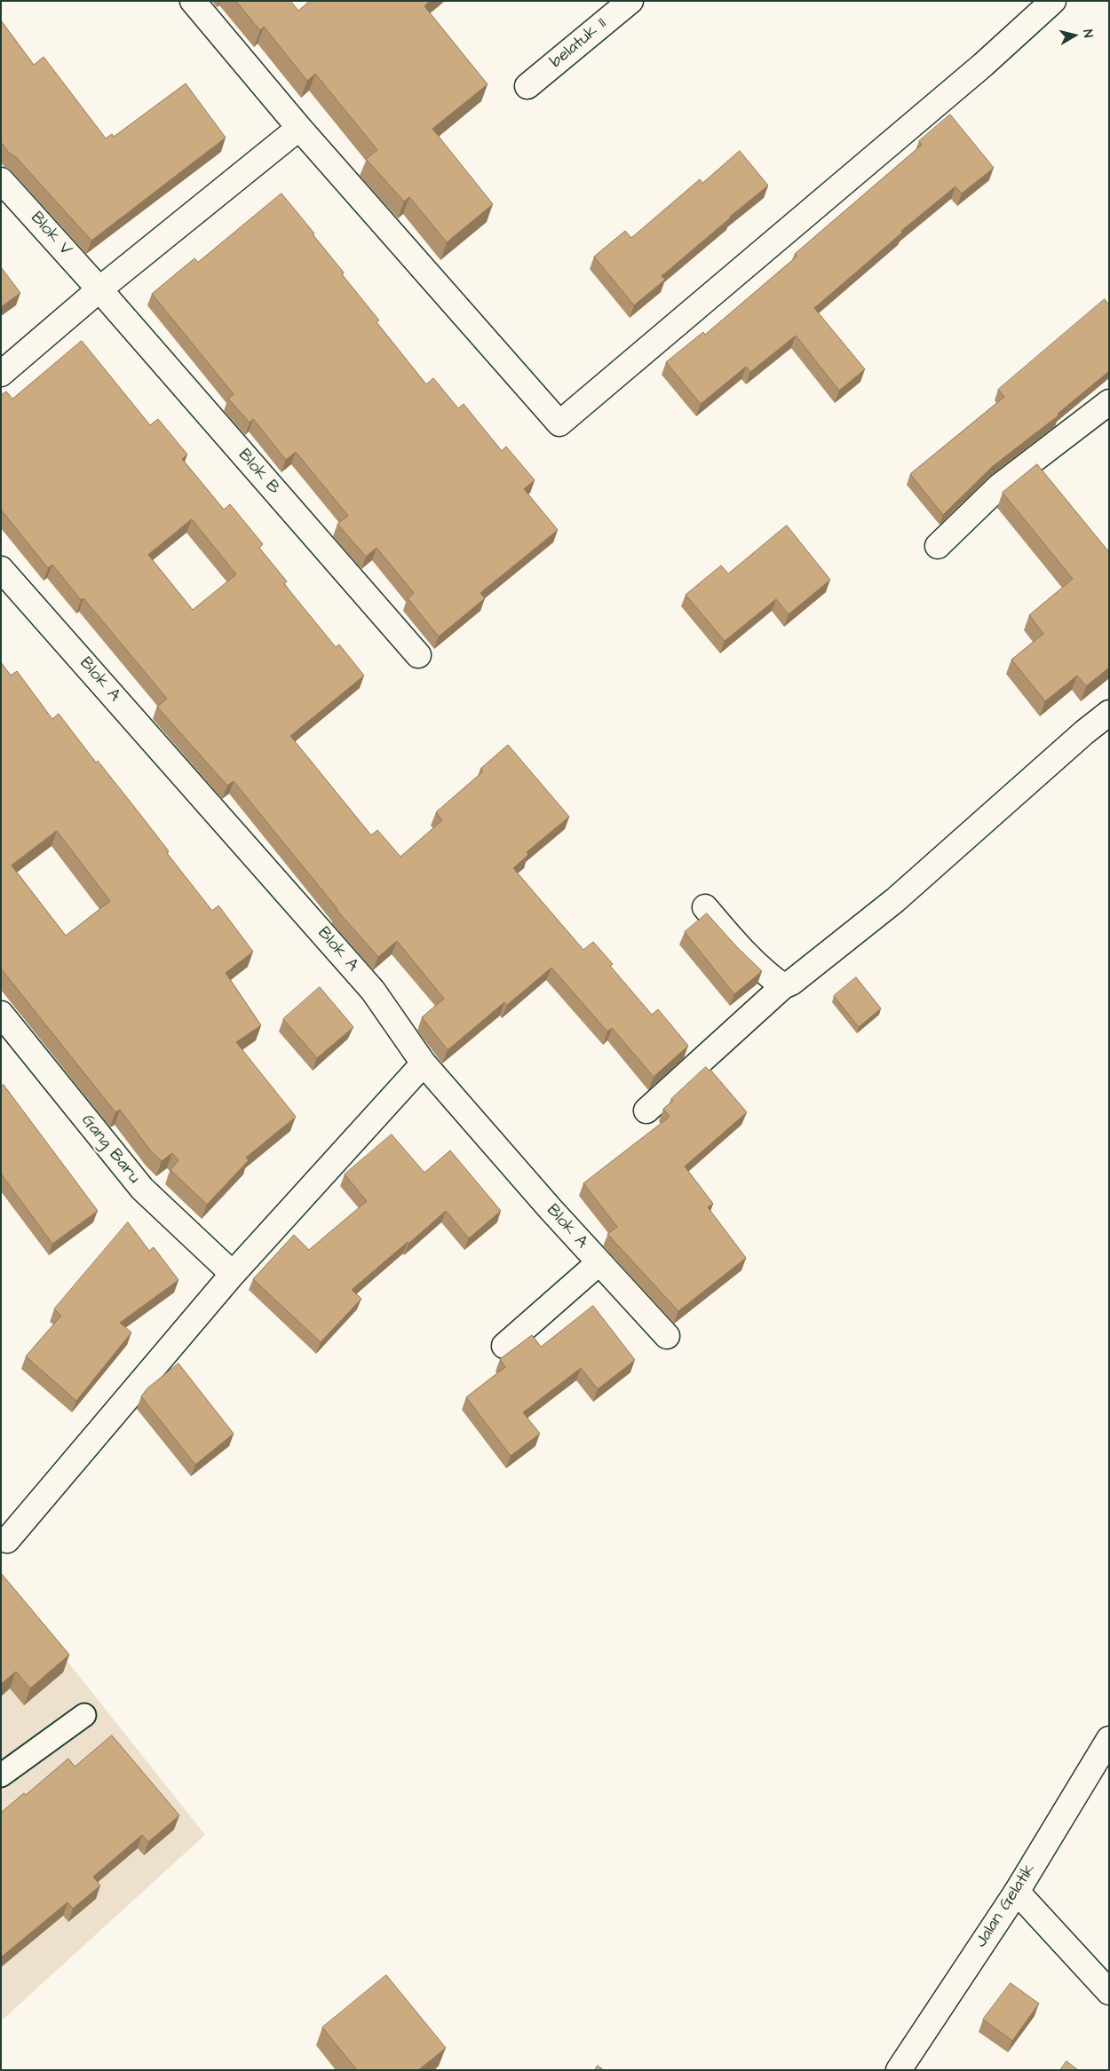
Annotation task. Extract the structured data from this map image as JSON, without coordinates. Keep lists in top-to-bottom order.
{
  "streets": {
    "street": [
      "belatuk 11",
      "Blok V",
      "Blok B",
      "Blok A",
      "Gang Baru",
      "Jalan Gelatik"
    ]
  },
  "crossings": [
    ["Blok V", "Blok B"]
  ],
  "north": "right"
}
